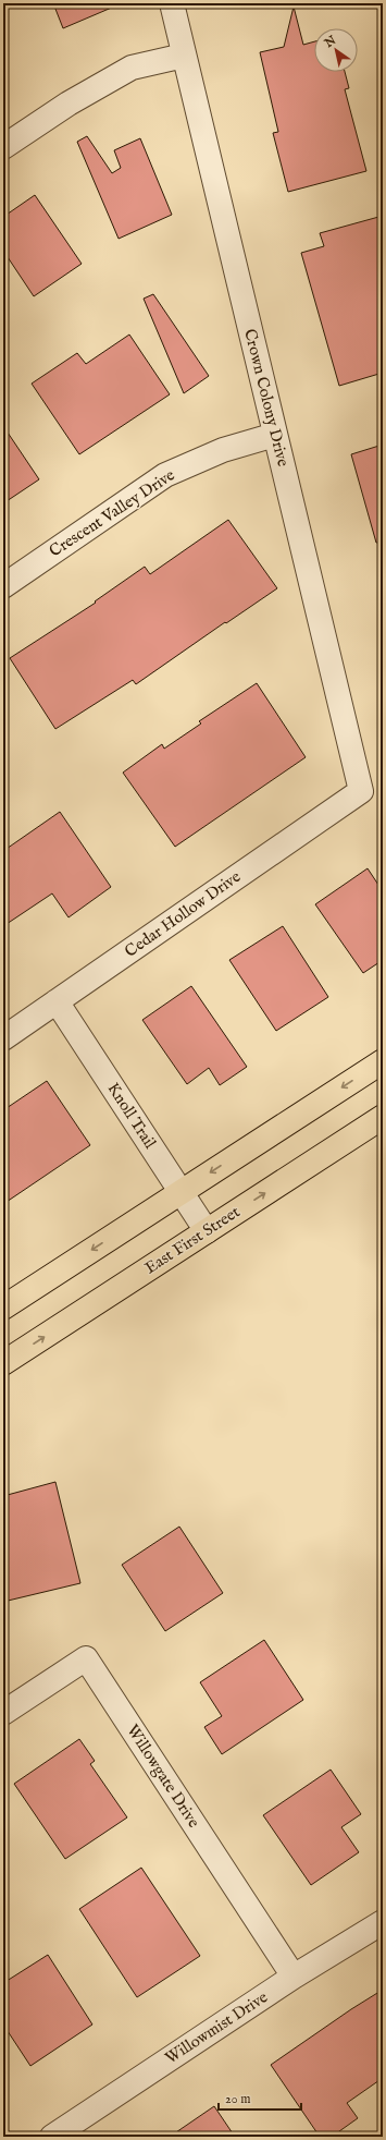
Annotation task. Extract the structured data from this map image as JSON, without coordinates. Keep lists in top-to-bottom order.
{
  "streets": {
    "main road": ["East First Street"],
    "street": [
      "Crown Colony Drive",
      "Crescent Valley Drive",
      "Cedar Hollow Drive",
      "Knoll Trail",
      "Willowgate Drive",
      "Willowmist Drive"
    ]
  },
  "crossings": [
    ["Crown Colony Drive", "Crescent Valley Drive"],
    ["Crown Colony Drive", "Cedar Hollow Drive"],
    ["Cedar Hollow Drive", "Knoll Trail"],
    ["Knoll Trail", "East First Street"],
    ["Willowgate Drive", "Willowmist Drive"]
  ],
  "scale_bar": "20 m",
  "north": "top left"
}
